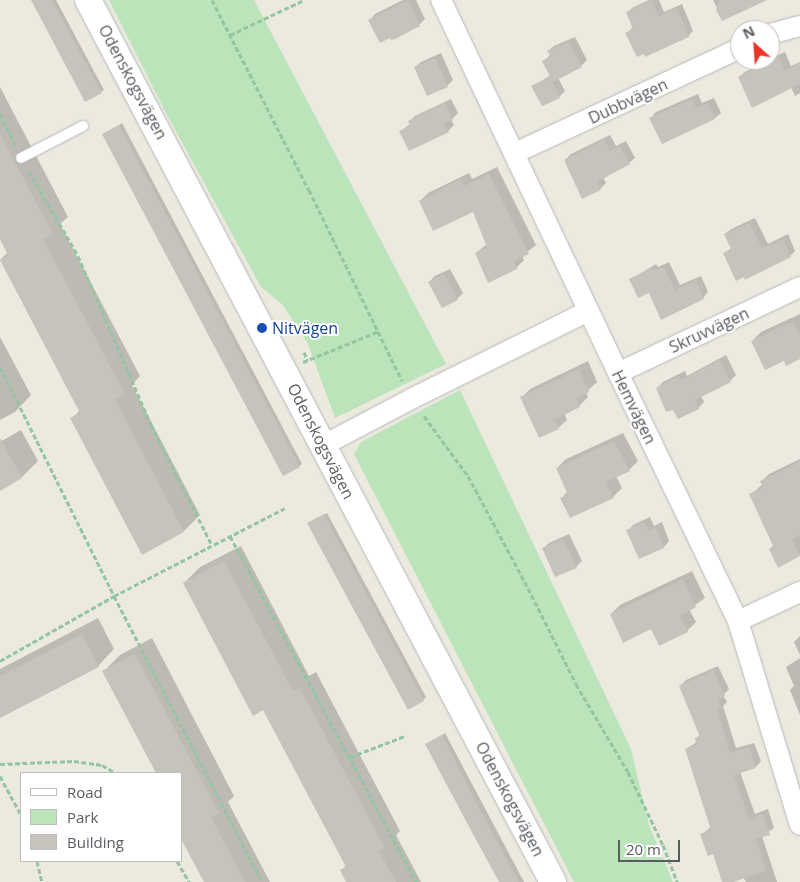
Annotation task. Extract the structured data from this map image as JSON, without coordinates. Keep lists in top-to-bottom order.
{
  "streets": {
    "street": [
      "Odenskogsvägen",
      "Dubbvägen",
      "Skruvvägen",
      "Hemvägen"
    ]
  },
  "crossings": [
    ["Dubbvägen", "Hemvägen"],
    ["Skruvvägen", "Hemvägen"]
  ],
  "places": ["Nitvägen"],
  "legend": ["Road", "Park", "Building"],
  "scale_bar": "20 m",
  "north": "top left"
}
